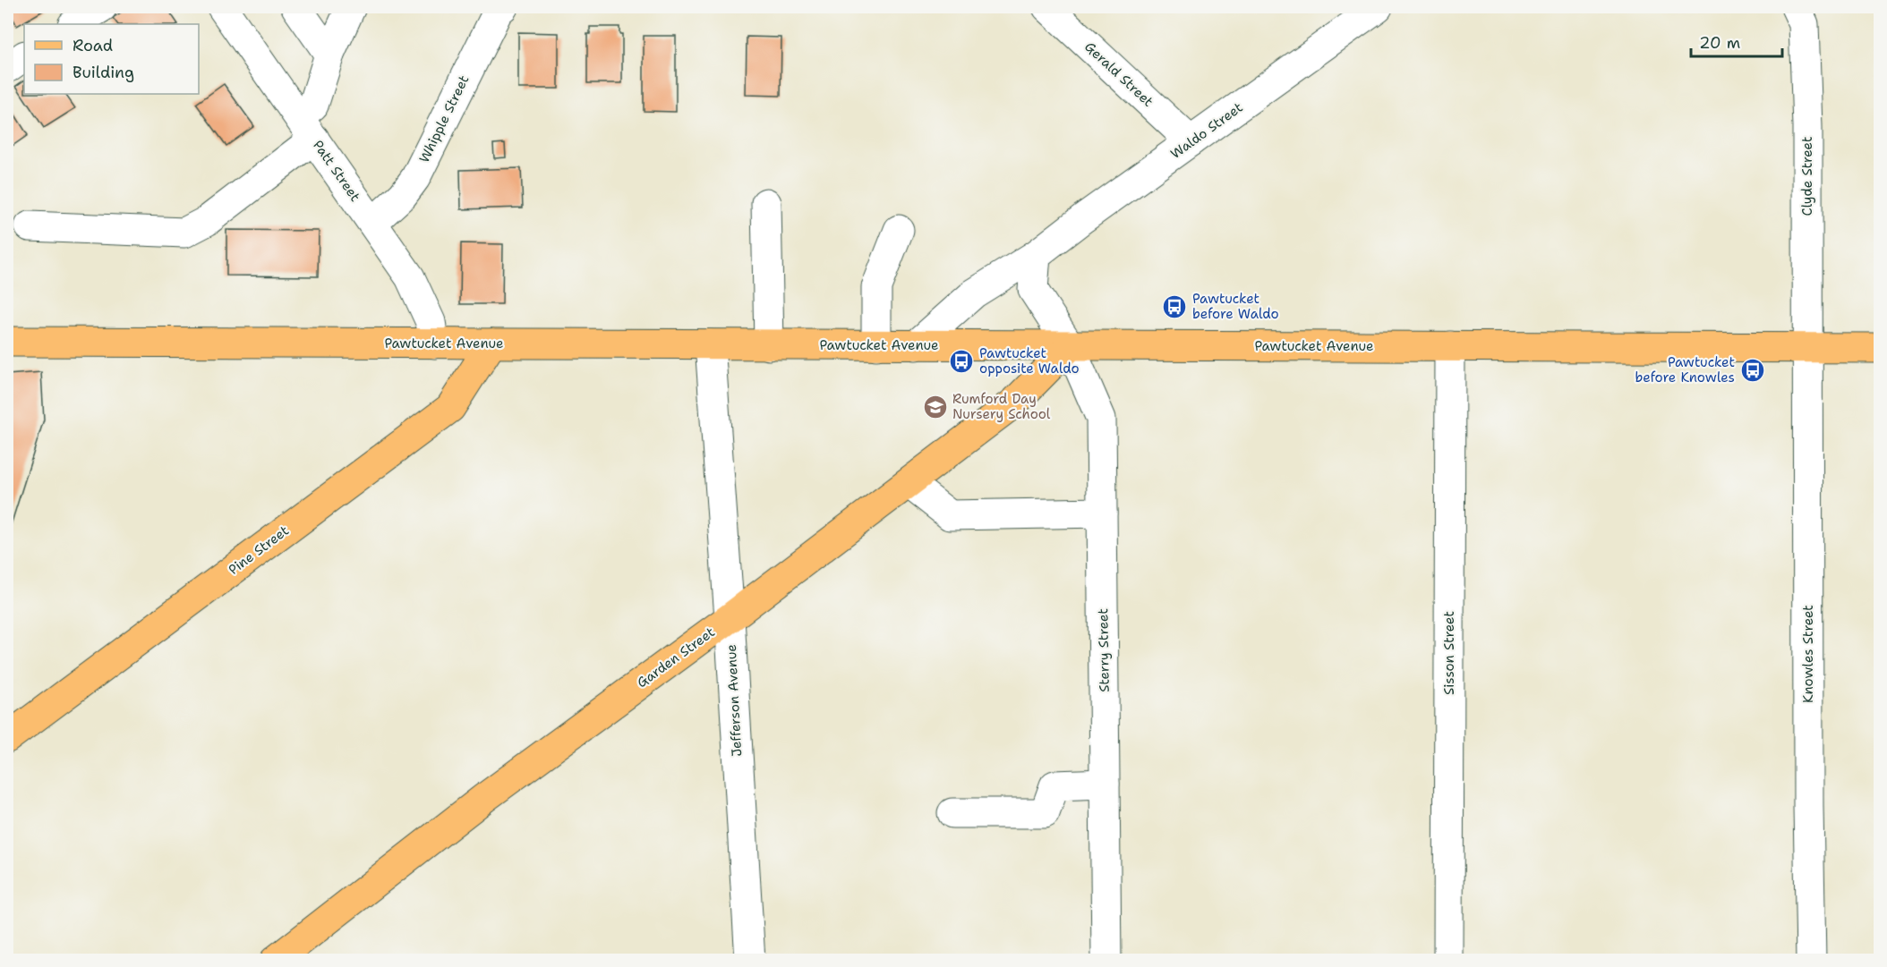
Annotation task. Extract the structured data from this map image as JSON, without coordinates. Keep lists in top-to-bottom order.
{
  "streets": {
    "main road": ["Pawtucket Avenue", "Pine Street", "Garden Street"],
    "street": [
      "Gerald Street",
      "Whipple Street",
      "Waldo Street",
      "Patt Street",
      "Clyde Street",
      "Sterry Street",
      "Sisson Street",
      "Knowles Street",
      "Jefferson Avenue"
    ]
  },
  "crossings": [
    ["Gerald Street", "Waldo Street"],
    ["Whipple Street", "Patt Street"],
    ["Waldo Street", "Pawtucket Avenue"],
    ["Patt Street", "Pawtucket Avenue"],
    ["Clyde Street", "Pawtucket Avenue"],
    ["Clyde Street", "Knowles Street"],
    ["Pawtucket Avenue", "Pine Street"],
    ["Pawtucket Avenue", "Sterry Street"],
    ["Pawtucket Avenue", "Sisson Street"],
    ["Pawtucket Avenue", "Knowles Street"],
    ["Pawtucket Avenue", "Garden Street"],
    ["Pawtucket Avenue", "Jefferson Avenue"],
    ["Sterry Street", "Garden Street"],
    ["Garden Street", "Jefferson Avenue"]
  ],
  "places": {
    "bus stop": ["Pawtucket before Waldo", "Pawtucket opposite Waldo", "Pawtucket before Knowles"],
    "school or university": ["Rumford Day Nursery School"]
  },
  "legend": ["Road", "Building"],
  "scale_bar": "20 m"
}
